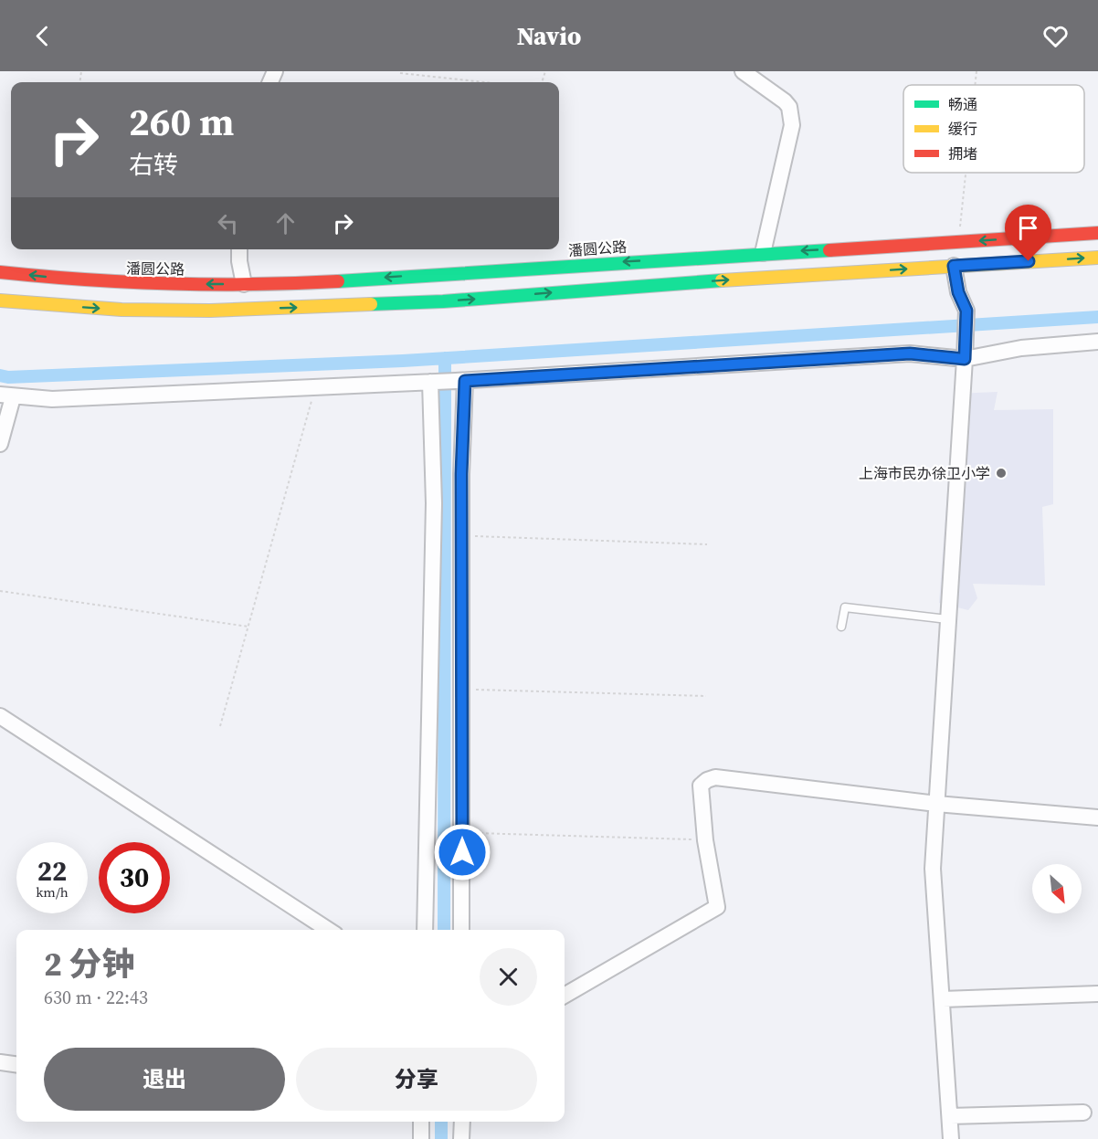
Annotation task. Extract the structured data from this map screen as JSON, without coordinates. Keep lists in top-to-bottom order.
{
  "streets": {
    "main road": ["潘圆公路"]
  },
  "places": ["上海市民办徐卫小学"],
  "legend": ["畅通", "缓行", "拥堵"],
  "north": "bottom right",
  "page": {
    "header": "Navio",
    "turn": ["260 m", "右转"],
    "speed": "22 km/h",
    "limit": "30",
    "heading": ["2 分钟", "630 m · 22:43"],
    "buttons": ["退出", "分享"]
  }
}
